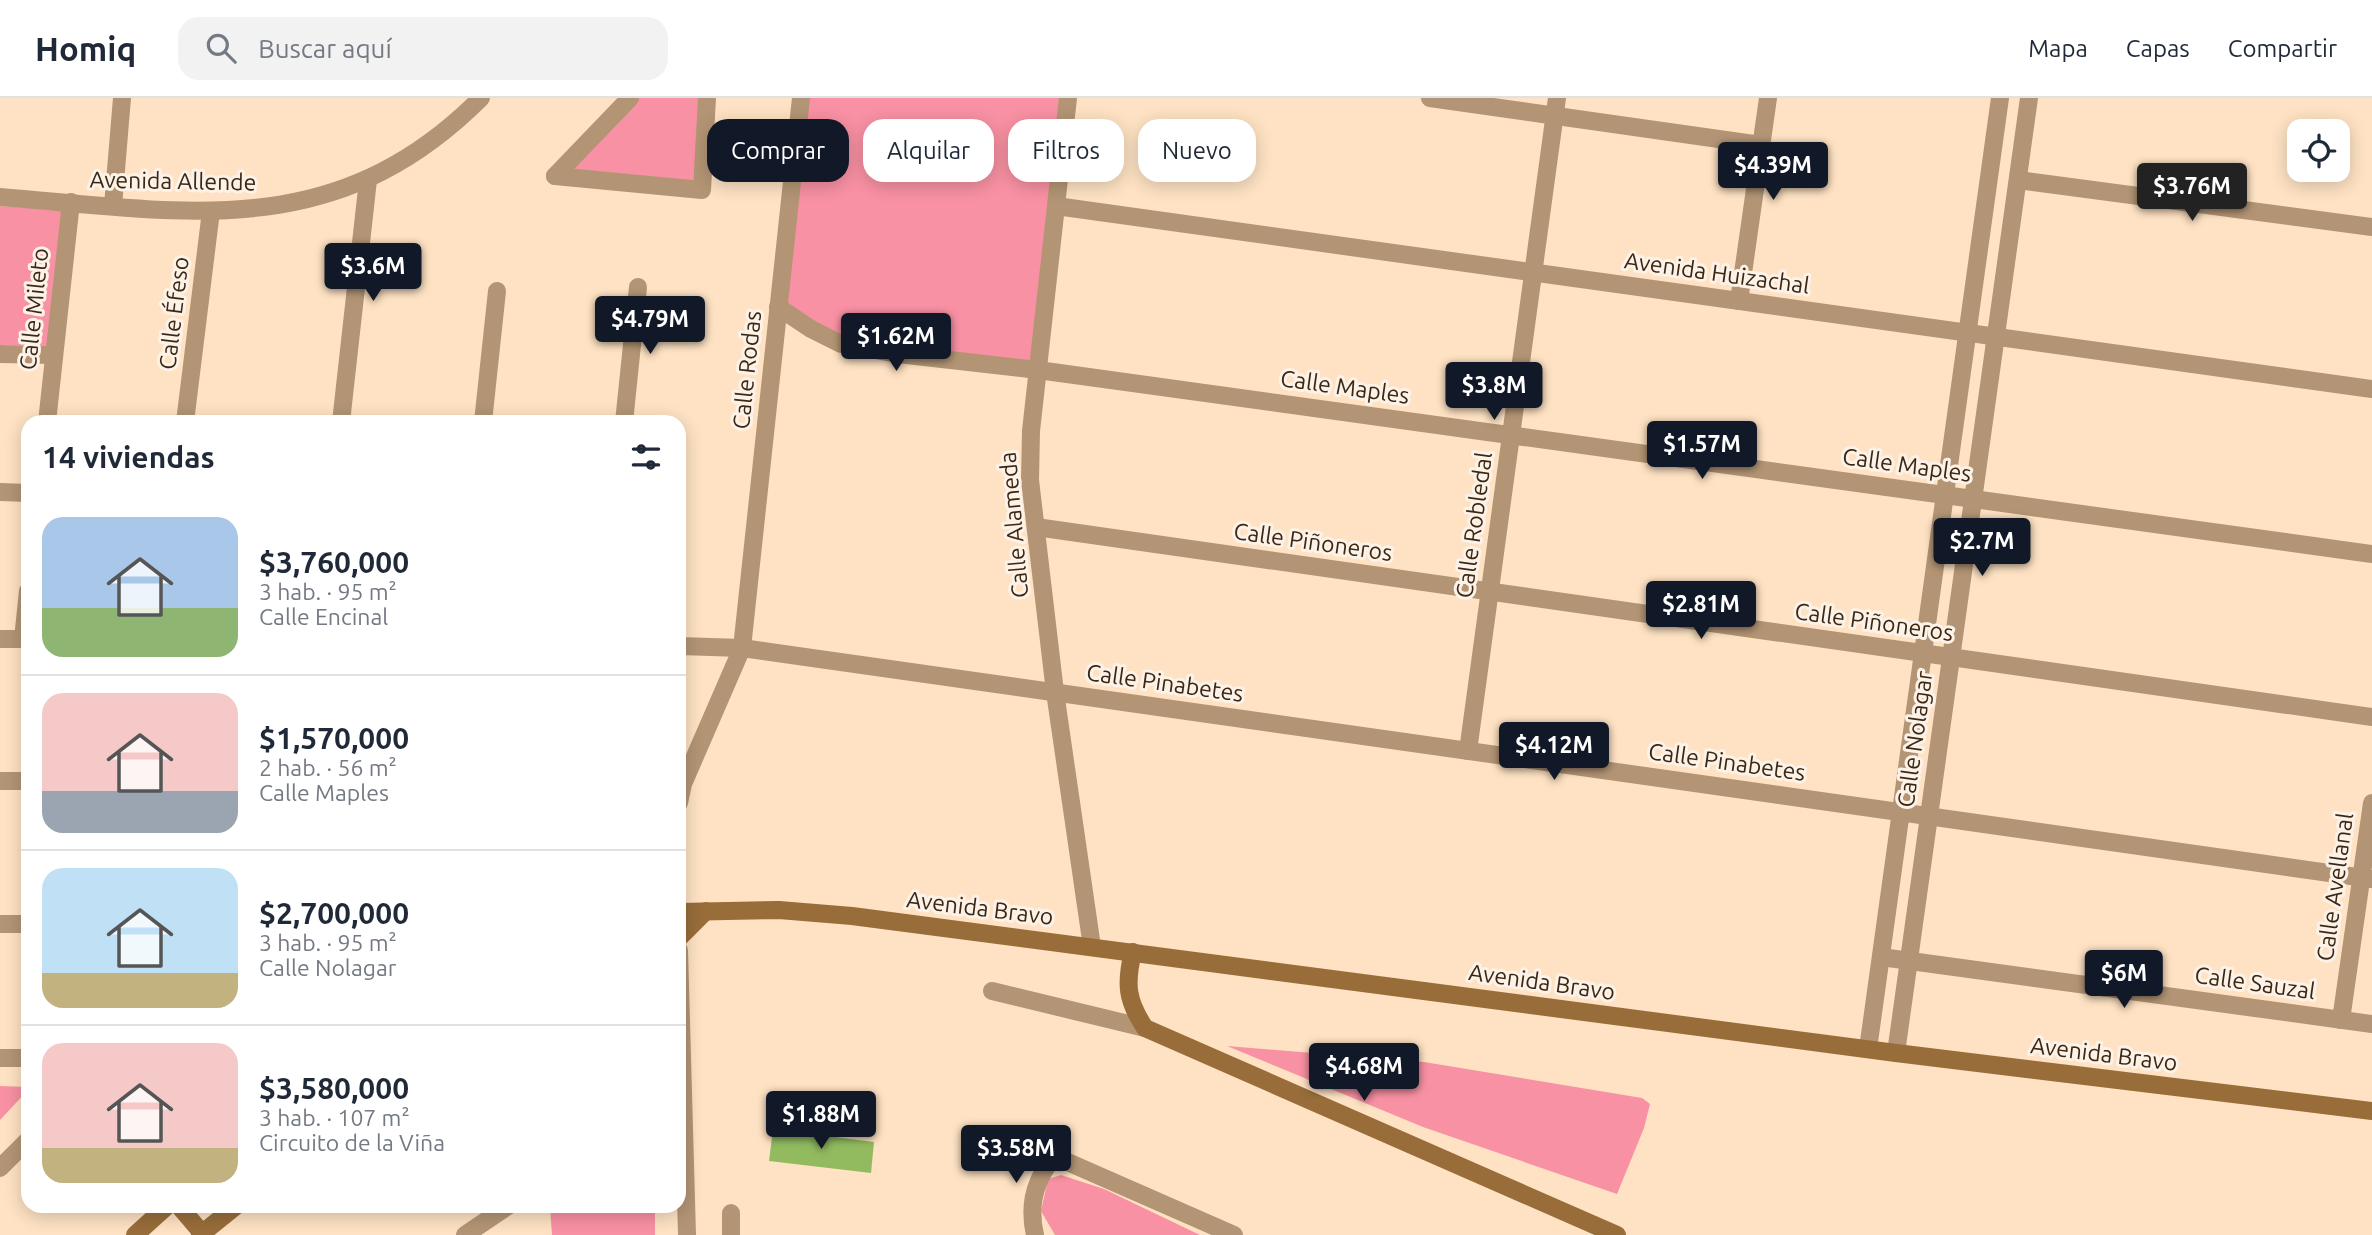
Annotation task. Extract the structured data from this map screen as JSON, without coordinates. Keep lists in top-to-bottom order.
{
  "streets": {
    "main road": ["Avenida Bravo"],
    "street": [
      "Avenida Allende",
      "Avenida Huizachal",
      "Calle Mileto",
      "Calle Éfeso",
      "Calle Rodas",
      "Calle Maples",
      "Calle Alameda",
      "Calle Robledal",
      "Calle Piñoneros",
      "Calle Pinabetes",
      "Calle Nolagar",
      "Calle Avellanal",
      "Calle Sauzal"
    ]
  },
  "crossings": [
    ["Avenida Allende", "Calle Mileto"],
    ["Avenida Allende", "Calle Éfeso"],
    ["Avenida Huizachal", "Calle Alameda"],
    ["Avenida Huizachal", "Calle Robledal"],
    ["Avenida Huizachal", "Calle Nolagar"],
    ["Calle Rodas", "Calle Maples"],
    ["Calle Rodas", "Calle Pinabetes"],
    ["Calle Maples", "Calle Alameda"],
    ["Calle Maples", "Calle Robledal"],
    ["Calle Maples", "Calle Nolagar"],
    ["Calle Alameda", "Calle Piñoneros"],
    ["Calle Alameda", "Calle Pinabetes"],
    ["Calle Alameda", "Avenida Bravo"],
    ["Calle Robledal", "Calle Piñoneros"],
    ["Calle Robledal", "Calle Pinabetes"],
    ["Calle Piñoneros", "Calle Nolagar"],
    ["Calle Pinabetes", "Calle Nolagar"],
    ["Calle Pinabetes", "Calle Avellanal"],
    ["Calle Nolagar", "Avenida Bravo"],
    ["Calle Nolagar", "Calle Sauzal"],
    ["Calle Avellanal", "Calle Sauzal"]
  ],
  "page": {
    "header": "Homiq",
    "search": "Buscar aquí",
    "nav": ["Mapa", "Capas", "Compartir"],
    "chip": [
      "Comprar",
      "Alquilar",
      "Filtros",
      "Nuevo"
    ],
    "price": [
      "$4.39M",
      "$3.76M",
      "$3.6M",
      "$4.79M",
      "$1.62M",
      "$3.8M",
      "$1.57M",
      "$2.7M",
      "$2.81M",
      "$4.12M",
      "$6M",
      "$4.68M",
      "$1.88M",
      "$3.58M"
    ],
    "heading": "14 viviendas",
    "list": [
      {
        "name": "$3,760,000",
        "note": "3 hab. · 95 m² · Calle Encinal"
      },
      {
        "name": "$1,570,000",
        "note": "2 hab. · 56 m² · Calle Maples"
      },
      {
        "name": "$2,700,000",
        "note": "3 hab. · 95 m² · Calle Nolagar"
      },
      {
        "name": "$3,580,000",
        "note": "3 hab. · 107 m² · Circuito de la Viña"
      }
    ]
  }
}
